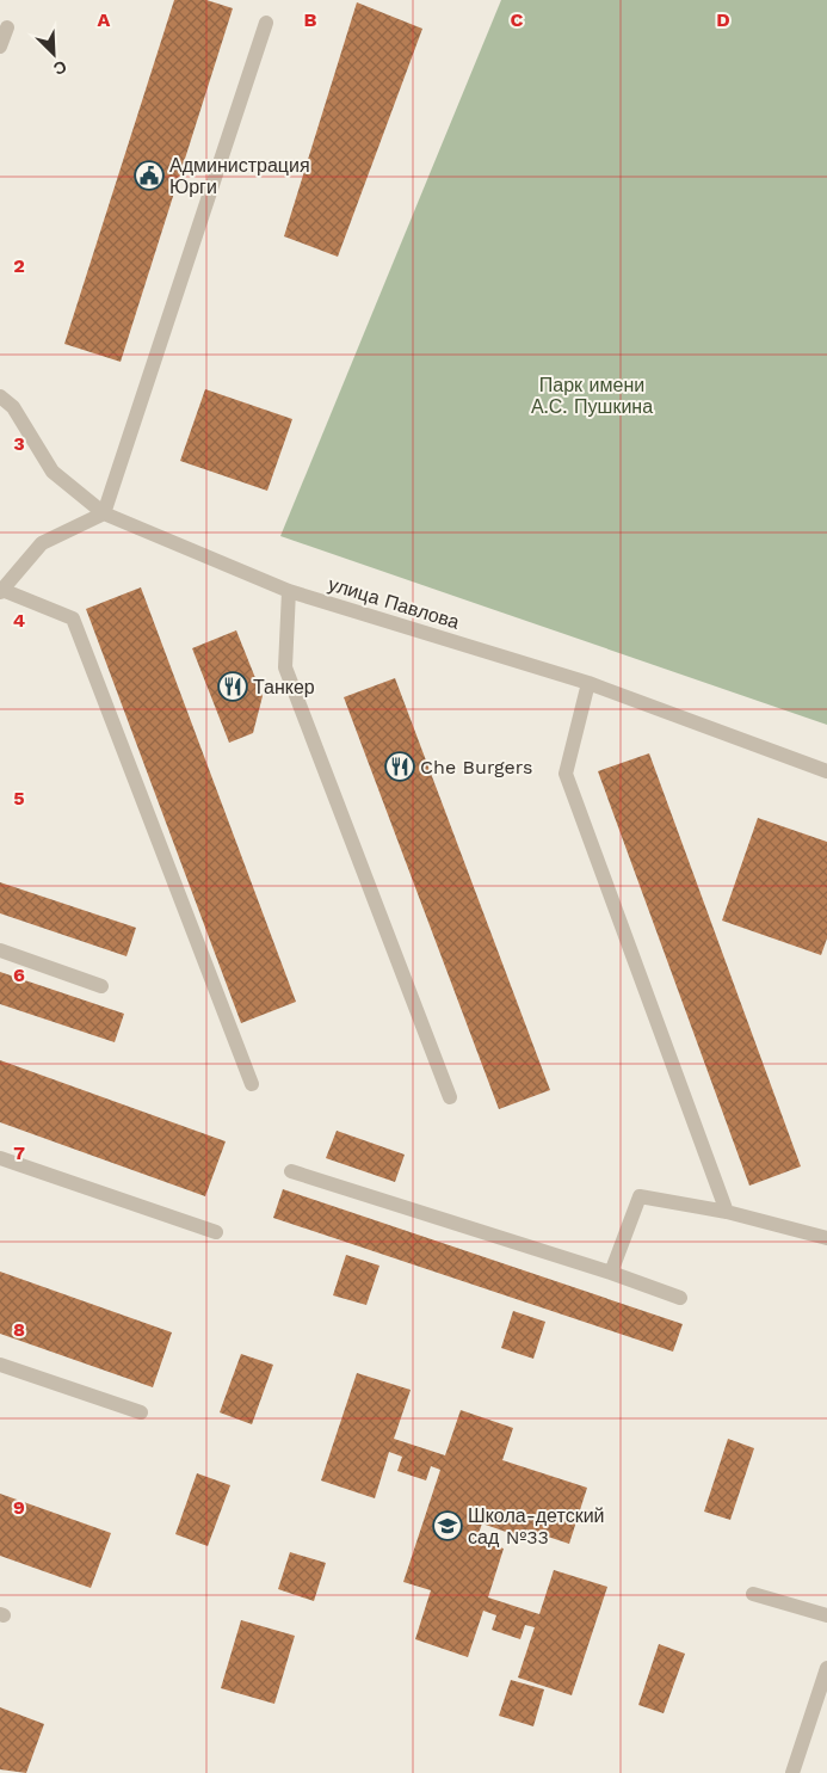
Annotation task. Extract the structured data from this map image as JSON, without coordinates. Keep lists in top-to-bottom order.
{
  "streets": {
    "street": ["улица Павлова"]
  },
  "parks": ["Парк имени А.С. Пушкина"],
  "places": {
    "public building": ["Администрация Юрги"],
    "restaurant": ["Танкер", "Che Burgers"],
    "school or university": ["Школа-детский сад №33"]
  },
  "north": "bottom right",
  "grid": {
    "columns": [
      "A",
      "B",
      "C",
      "D"
    ],
    "rows": [
      "2",
      "3",
      "4",
      "5",
      "6",
      "7",
      "8",
      "9"
    ]
  }
}
